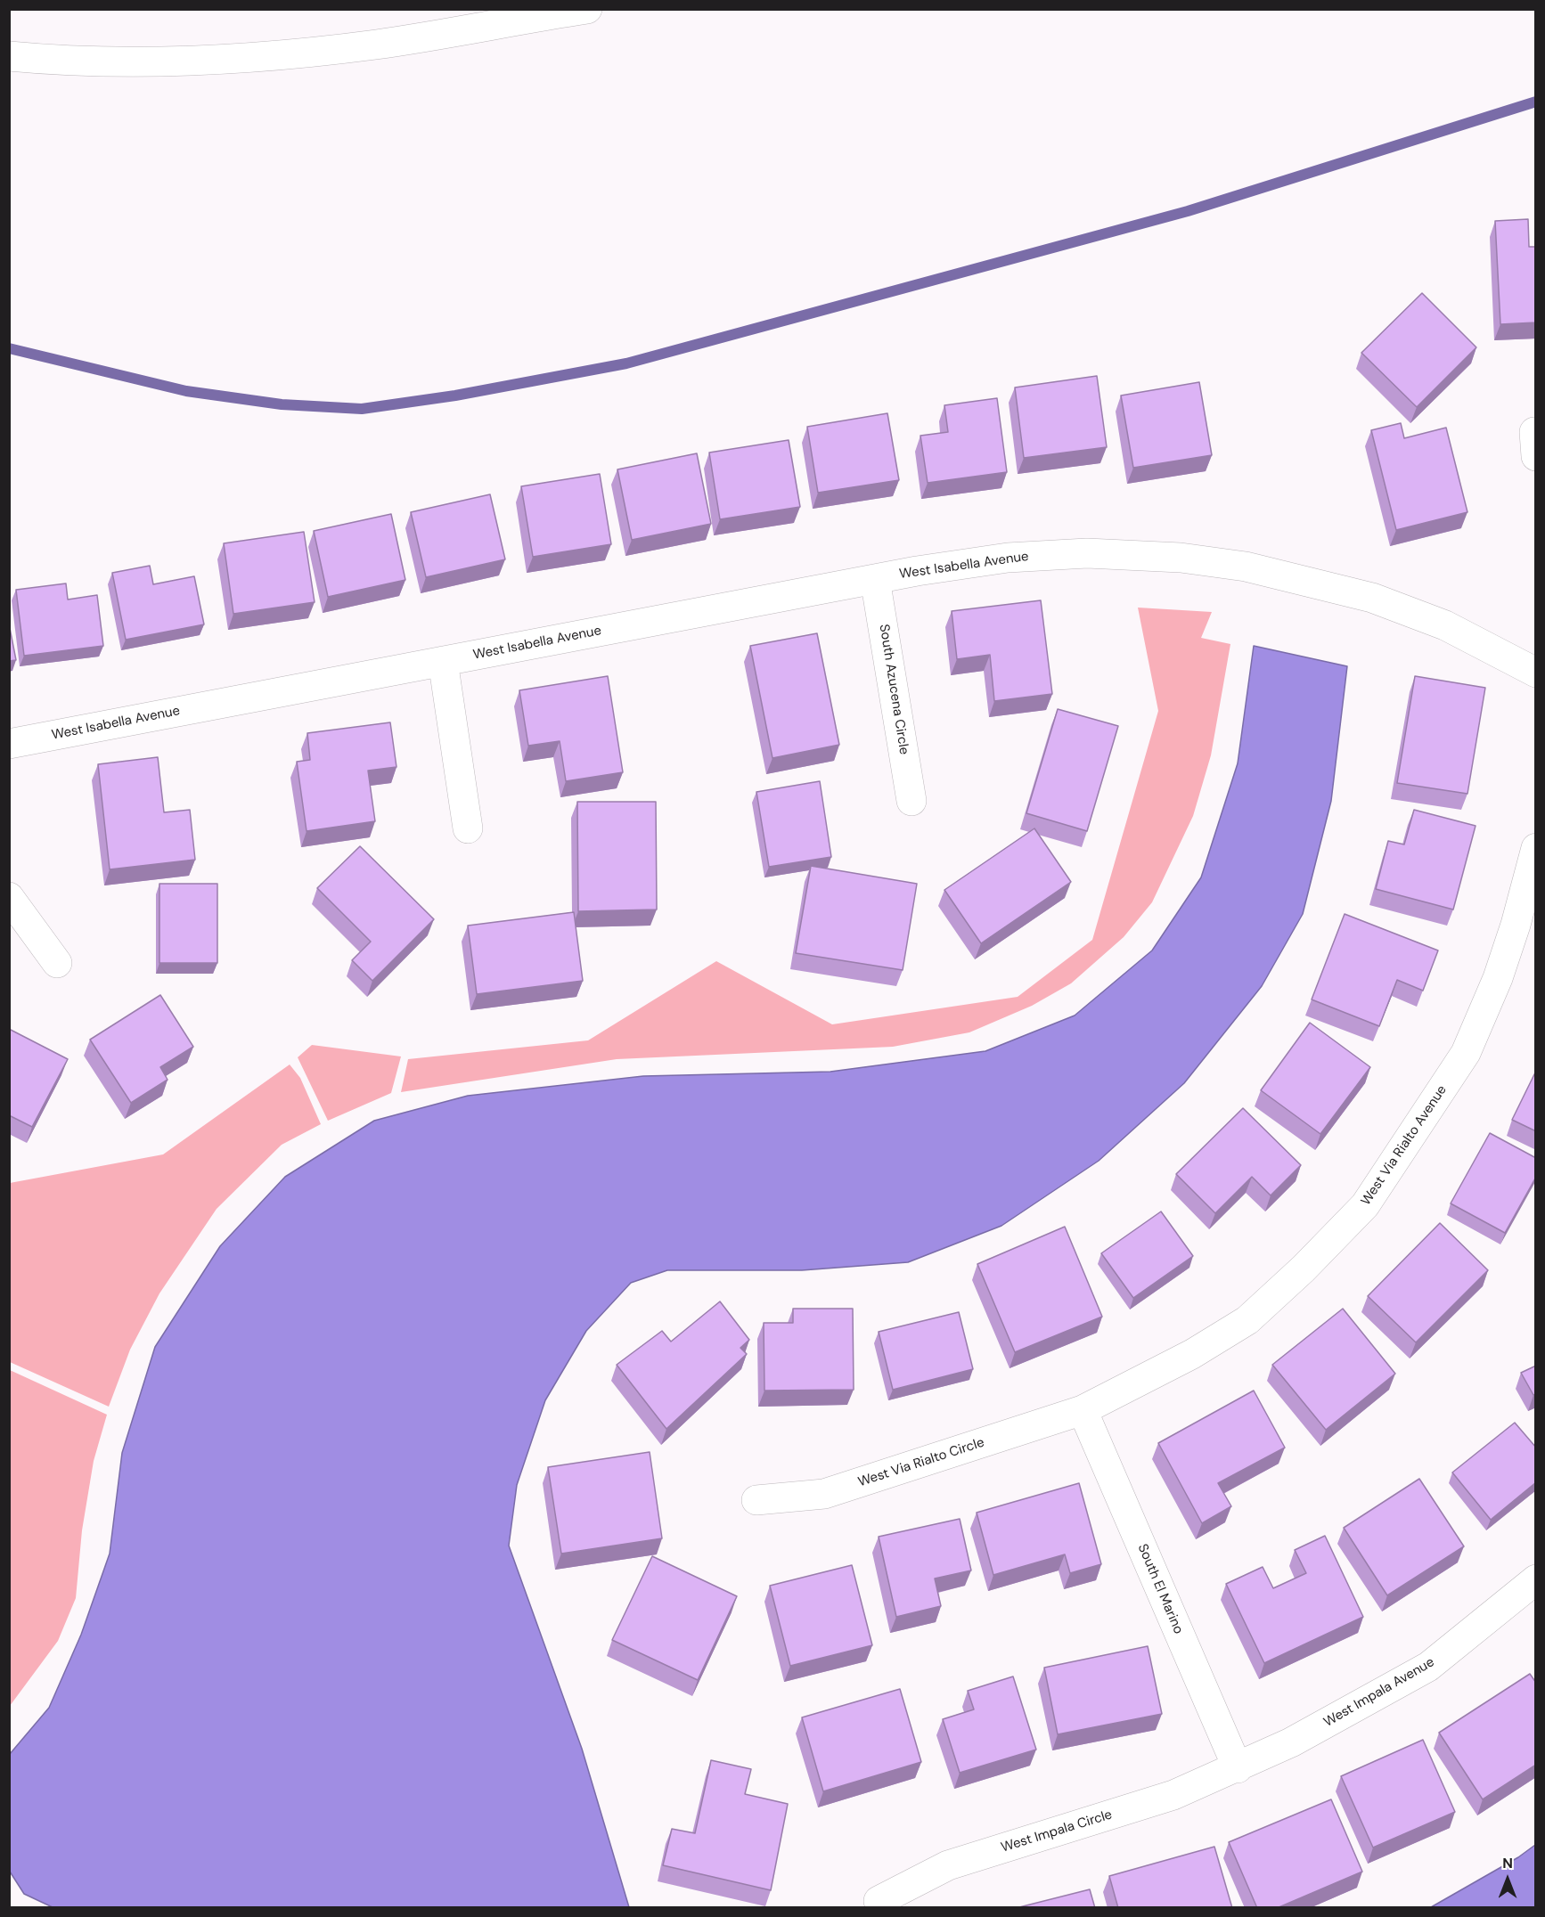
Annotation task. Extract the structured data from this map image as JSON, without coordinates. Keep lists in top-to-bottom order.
{
  "streets": {
    "main road": [
      "West Isabella Avenue",
      "South Azucena Circle",
      "West Via Rialto Avenue",
      "West Via Rialto Circle",
      "South El Marino",
      "West Impala Avenue",
      "West Impala Circle"
    ]
  },
  "crossings": [
    ["West Isabella Avenue", "South Azucena Circle"],
    ["West Via Rialto Avenue", "West Via Rialto Circle"],
    ["West Via Rialto Avenue", "South El Marino"],
    ["West Via Rialto Circle", "South El Marino"],
    ["South El Marino", "West Impala Avenue"],
    ["South El Marino", "West Impala Circle"],
    ["West Impala Avenue", "West Impala Circle"]
  ],
  "north": "top"
}
